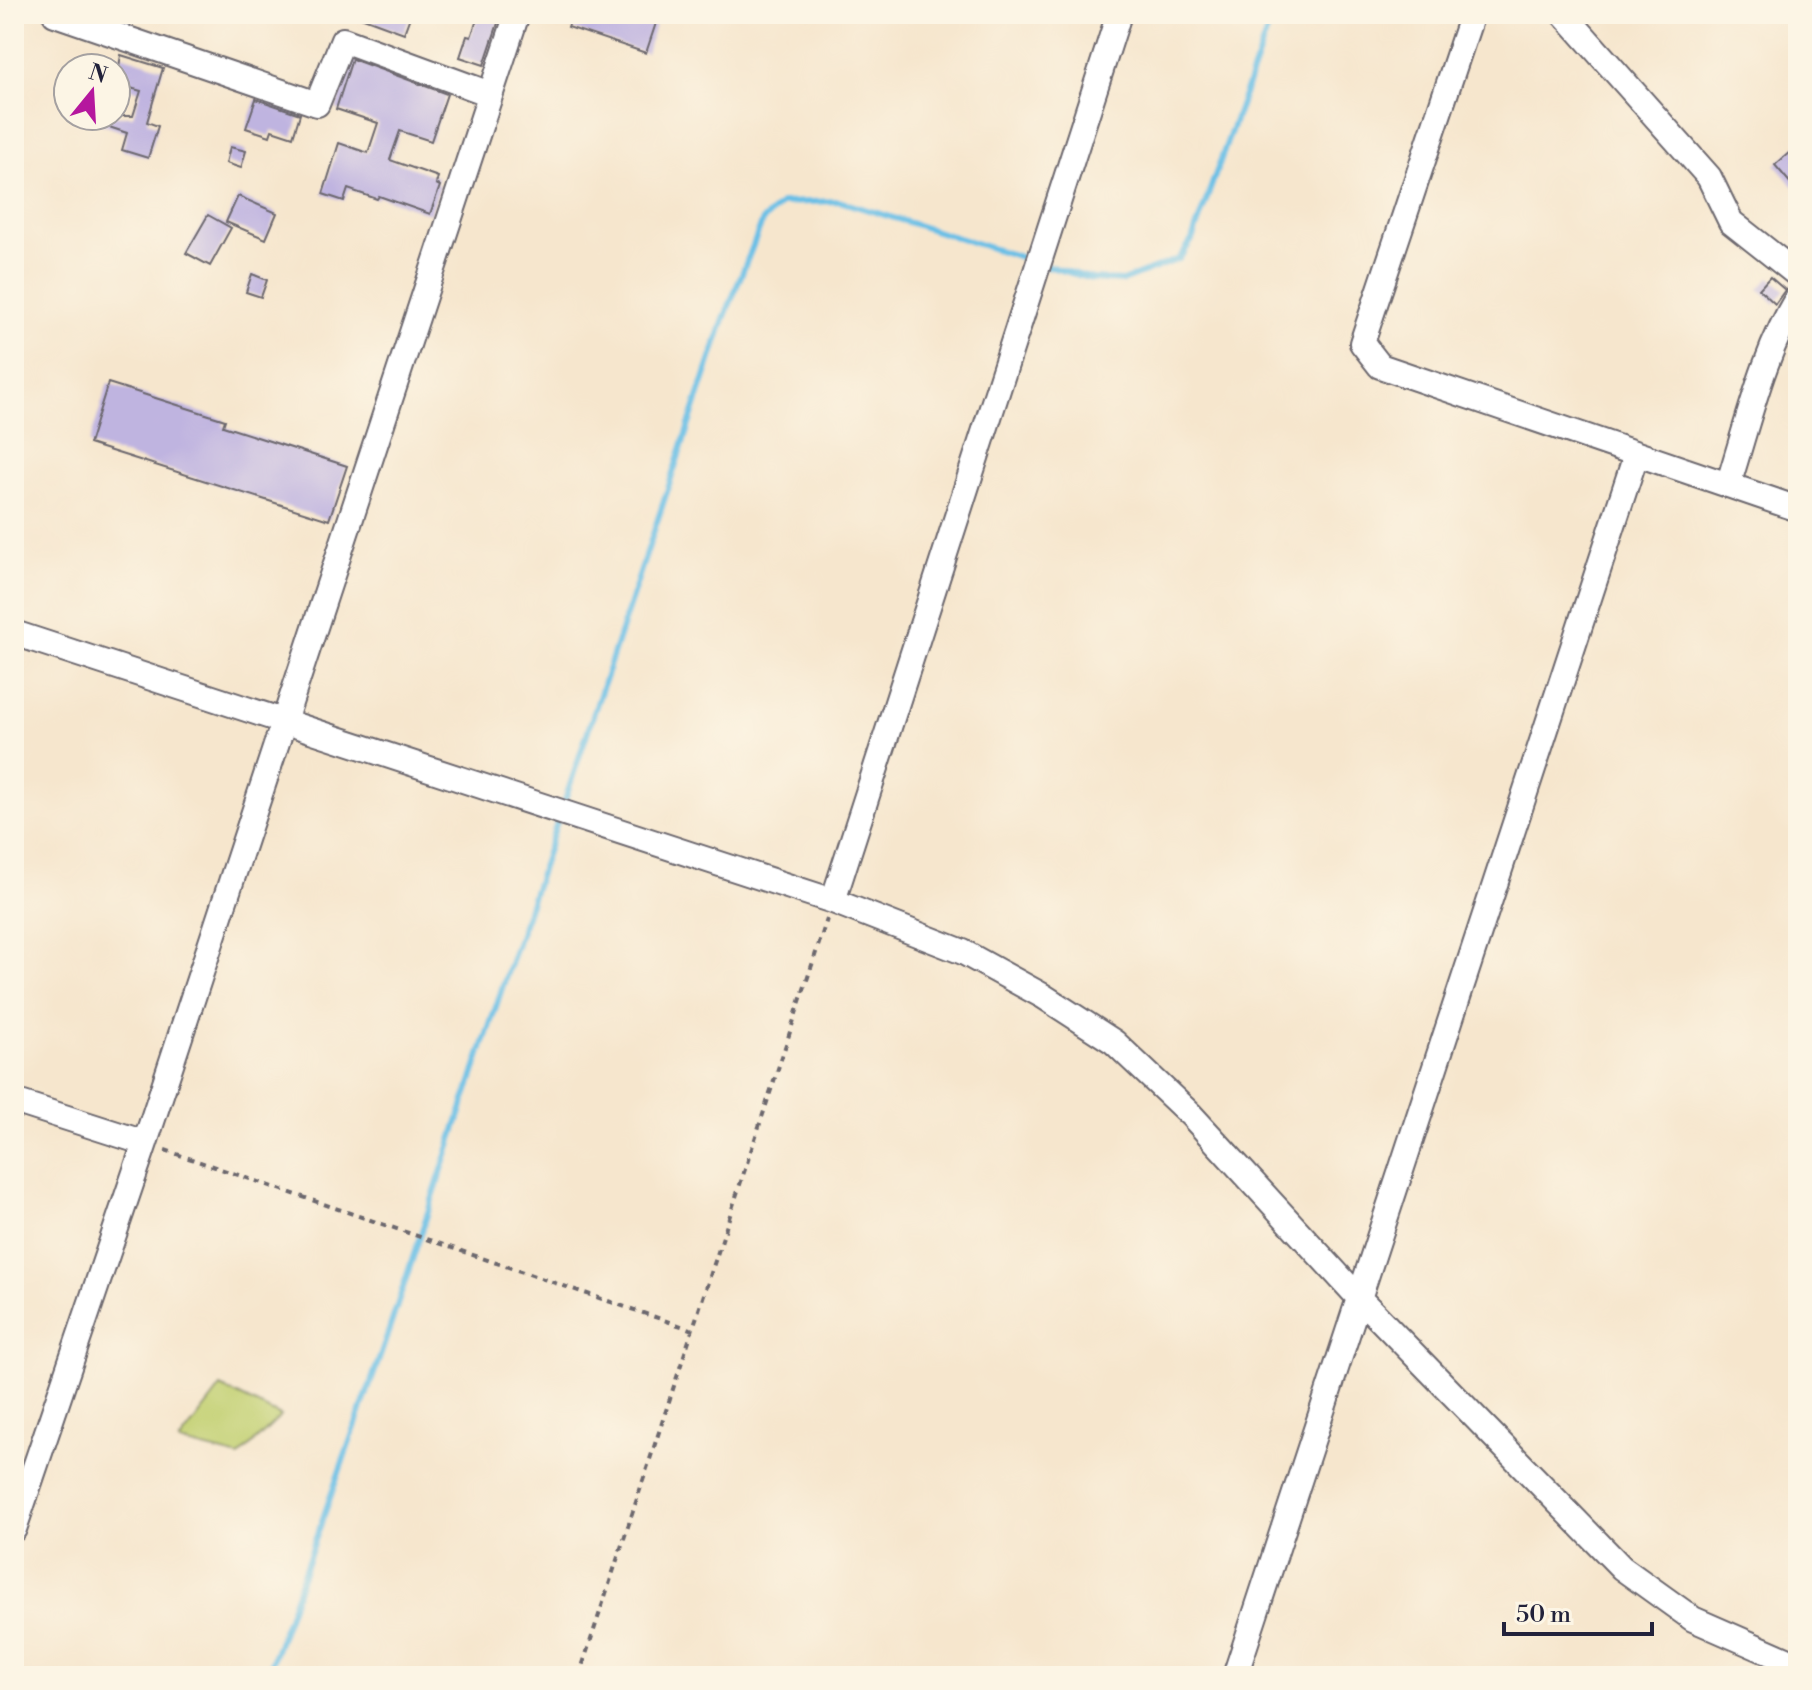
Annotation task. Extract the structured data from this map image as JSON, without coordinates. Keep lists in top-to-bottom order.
{
  "scale_bar": "50 m",
  "north": "top"
}
